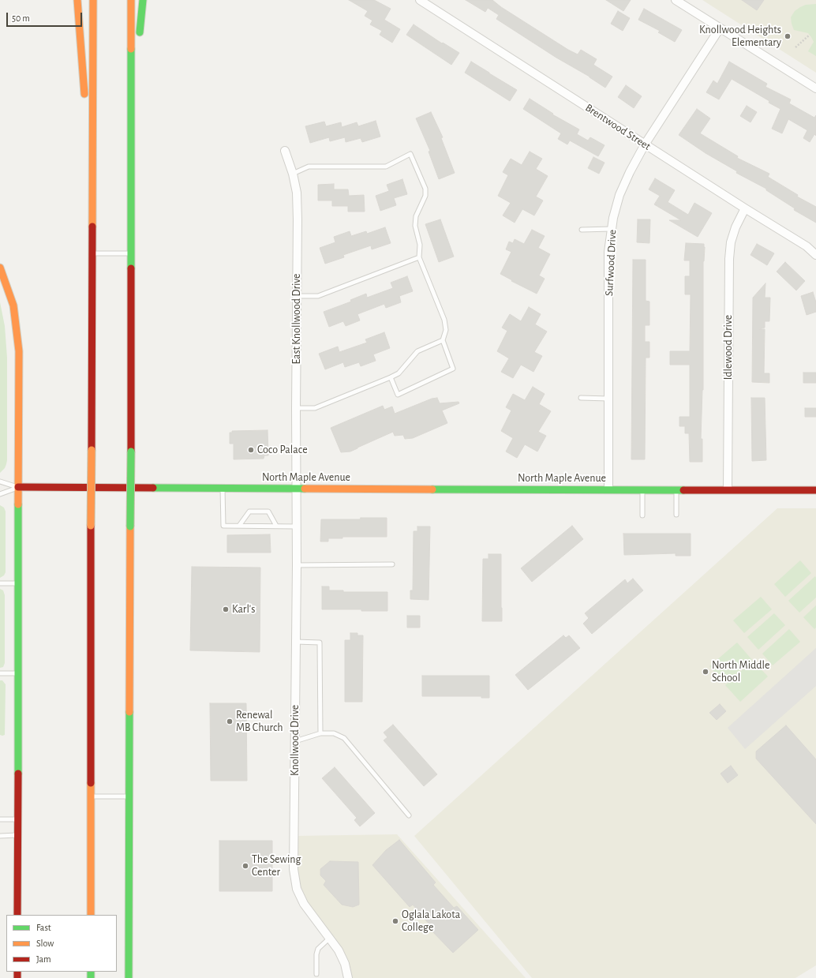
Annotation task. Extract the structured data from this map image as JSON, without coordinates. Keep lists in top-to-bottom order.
{
  "streets": {
    "main road": ["North Maple Avenue"],
    "street": [
      "Brentwood Street",
      "Surfwood Drive",
      "East Knollwood Drive",
      "Idlewood Drive",
      "Knollwood Drive"
    ]
  },
  "crossings": [
    ["Brentwood Street", "Surfwood Drive"],
    ["Brentwood Street", "Idlewood Drive"],
    ["Surfwood Drive", "North Maple Avenue"],
    ["East Knollwood Drive", "North Maple Avenue"],
    ["East Knollwood Drive", "Knollwood Drive"],
    ["Idlewood Drive", "North Maple Avenue"],
    ["North Maple Avenue", "Knollwood Drive"]
  ],
  "places": [
    "Knollwood Heights Elementary",
    "Coco Palace",
    "Karl's",
    "North Middle School",
    "Renewal MB Church",
    "The Sewing Center",
    "Oglala Lakota College"
  ],
  "legend": ["Fast", "Slow", "Jam"],
  "scale_bar": "50 m"
}
